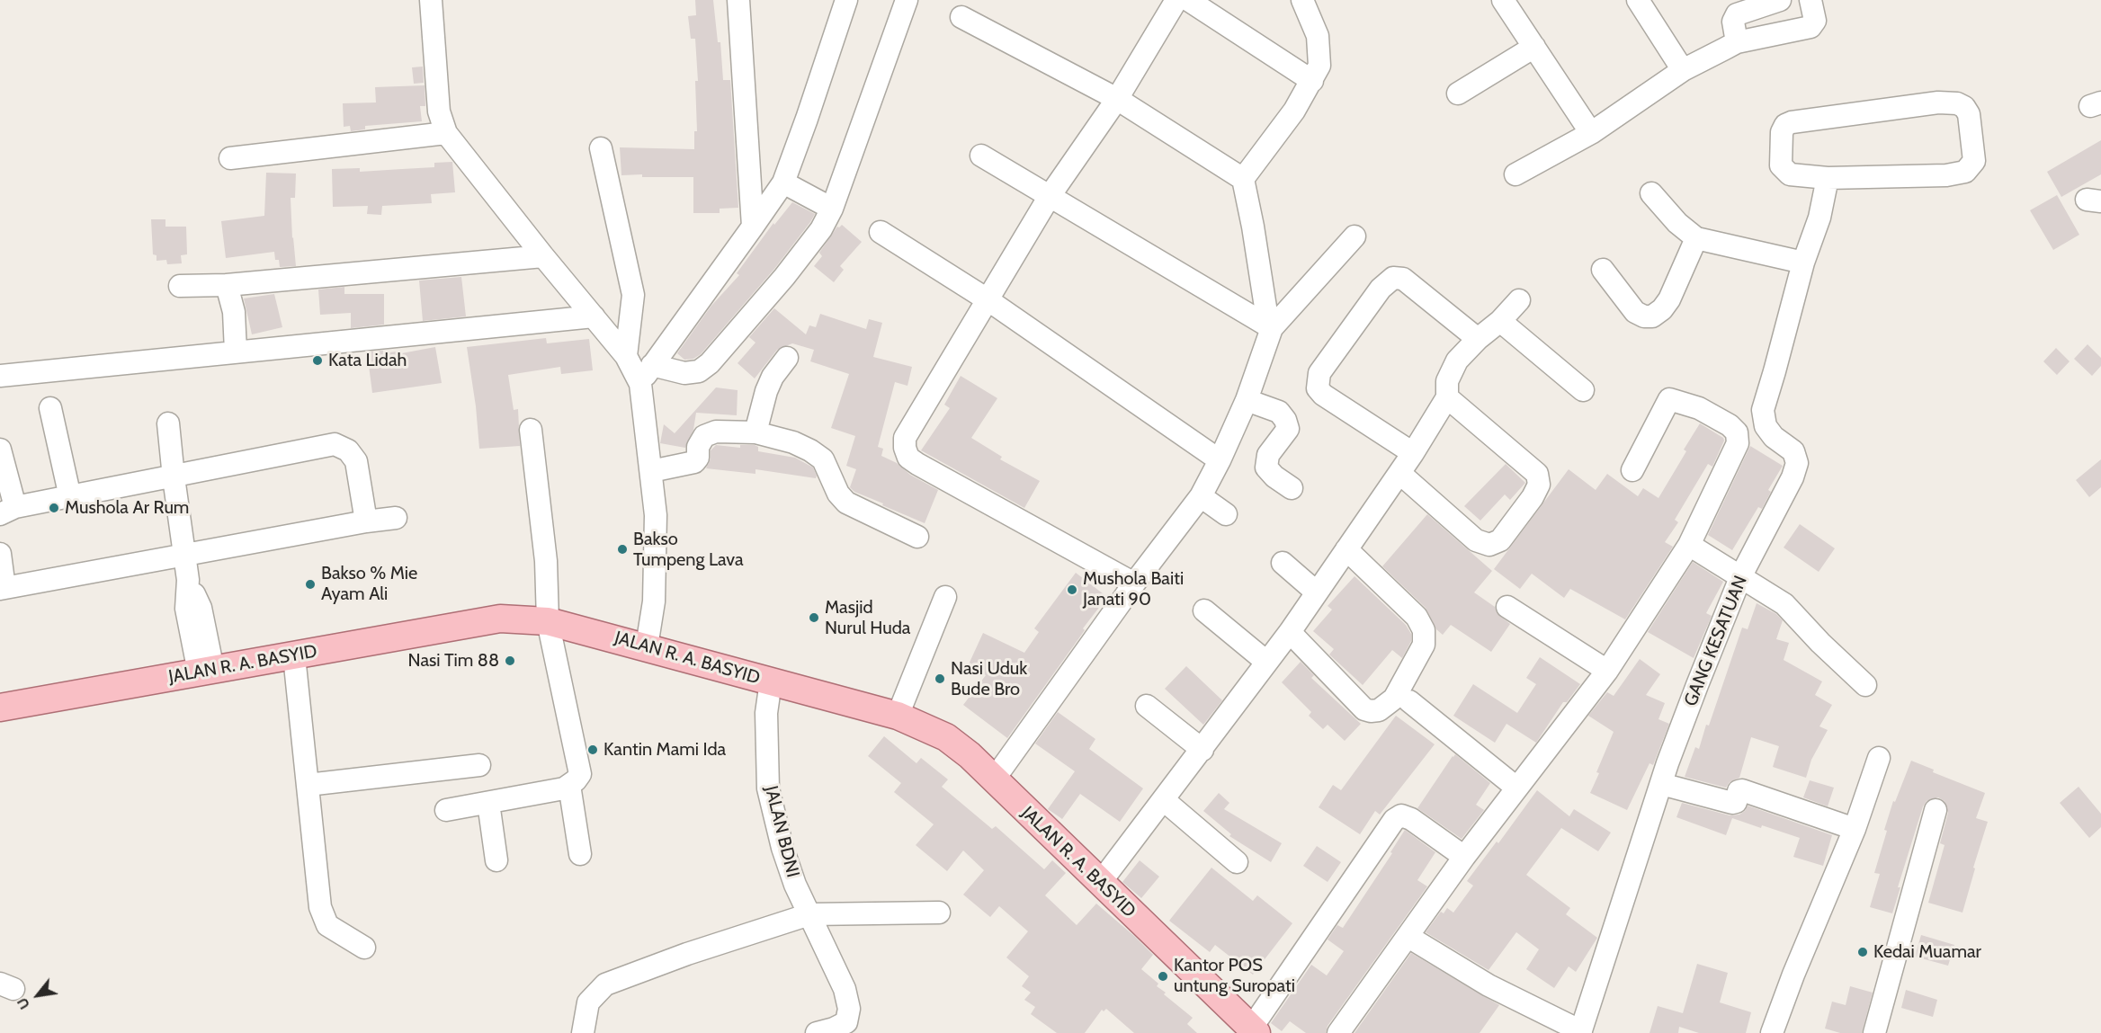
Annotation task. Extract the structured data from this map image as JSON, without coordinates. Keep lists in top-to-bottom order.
{
  "streets": {
    "main road": ["JALAN R. A. BASYID"],
    "street": ["GANG KESATUAN", "JALAN BDNI"]
  },
  "crossings": [
    ["JALAN R. A. BASYID", "JALAN BDNI"]
  ],
  "places": [
    "Kata Lidah",
    "Mushola Ar Rum",
    "Bakso Tumpeng Lava",
    "Bakso % Mie Ayam Ali",
    "Mushola Baiti Janati 90",
    "Masjid Nurul Huda",
    "Nasi Tim 88",
    "Nasi Uduk Bude Bro",
    "Kantin Mami Ida",
    "Kedai Muamar",
    "Kantor POS untung Suropati"
  ],
  "north": "bottom left"
}
